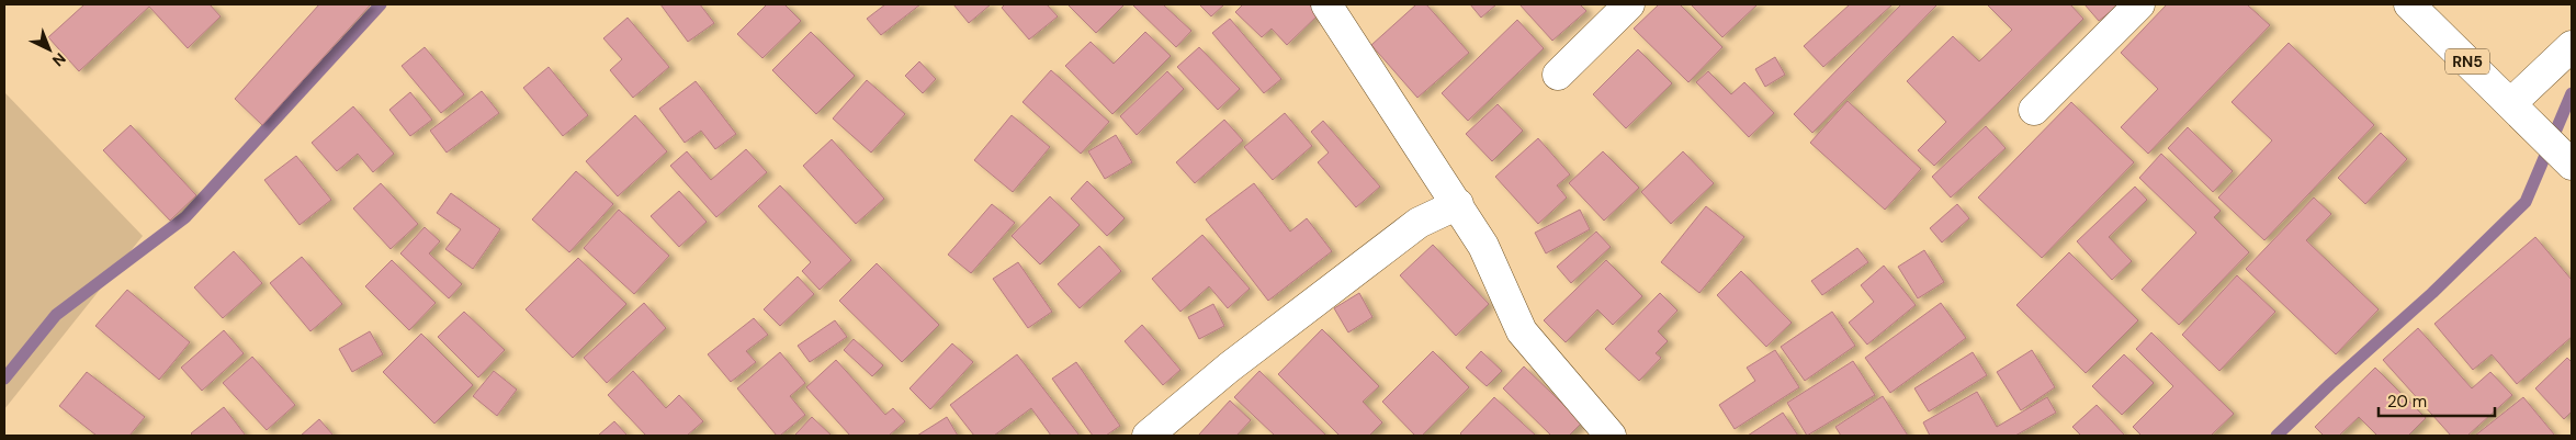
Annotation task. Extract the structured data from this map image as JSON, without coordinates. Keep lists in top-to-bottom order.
{
  "streets": {
    "main road": ["RN5"]
  },
  "scale_bar": "20 m",
  "north": "bottom right"
}
